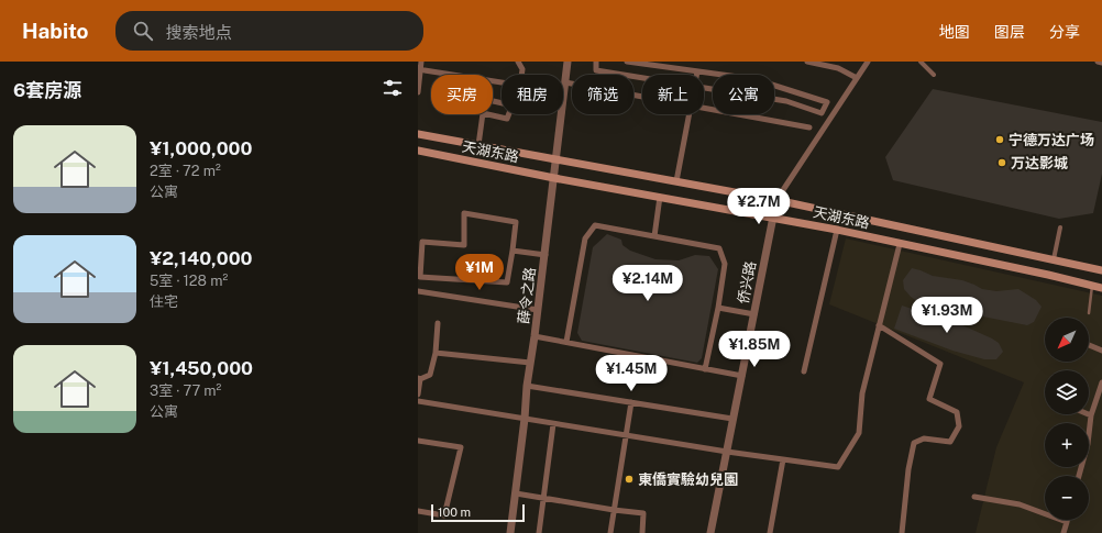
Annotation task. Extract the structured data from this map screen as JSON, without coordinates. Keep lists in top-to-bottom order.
{
  "streets": {
    "main road": ["天湖东路"],
    "street": ["侨兴路", "薛令之路"]
  },
  "crossings": [
    ["天湖东路", "侨兴路"],
    ["天湖东路", "薛令之路"]
  ],
  "places": ["宁德万达广场", "万达影城", "東僑實驗幼兒園"],
  "scale_bar": "100 m",
  "north": "bottom left",
  "page": {
    "header": "Habito",
    "search": "搜索地点",
    "nav": ["地图", "图层", "分享"],
    "heading": "6套房源",
    "chip": [
      "买房",
      "租房",
      "筛选",
      "新上",
      "公寓"
    ],
    "list": [
      {
        "name": "¥1,000,000",
        "note": "2室 · 72 m² · 公寓"
      },
      {
        "name": "¥2,140,000",
        "note": "5室 · 128 m² · 住宅"
      },
      {
        "name": "¥1,450,000",
        "note": "3室 · 77 m² · 公寓"
      }
    ],
    "price": [
      "¥2.7M",
      "¥1M",
      "¥2.14M",
      "¥1.93M",
      "¥1.85M",
      "¥1.45M"
    ],
    "map_buttons": ["+", "−"],
    "scale": "100 m"
  }
}
